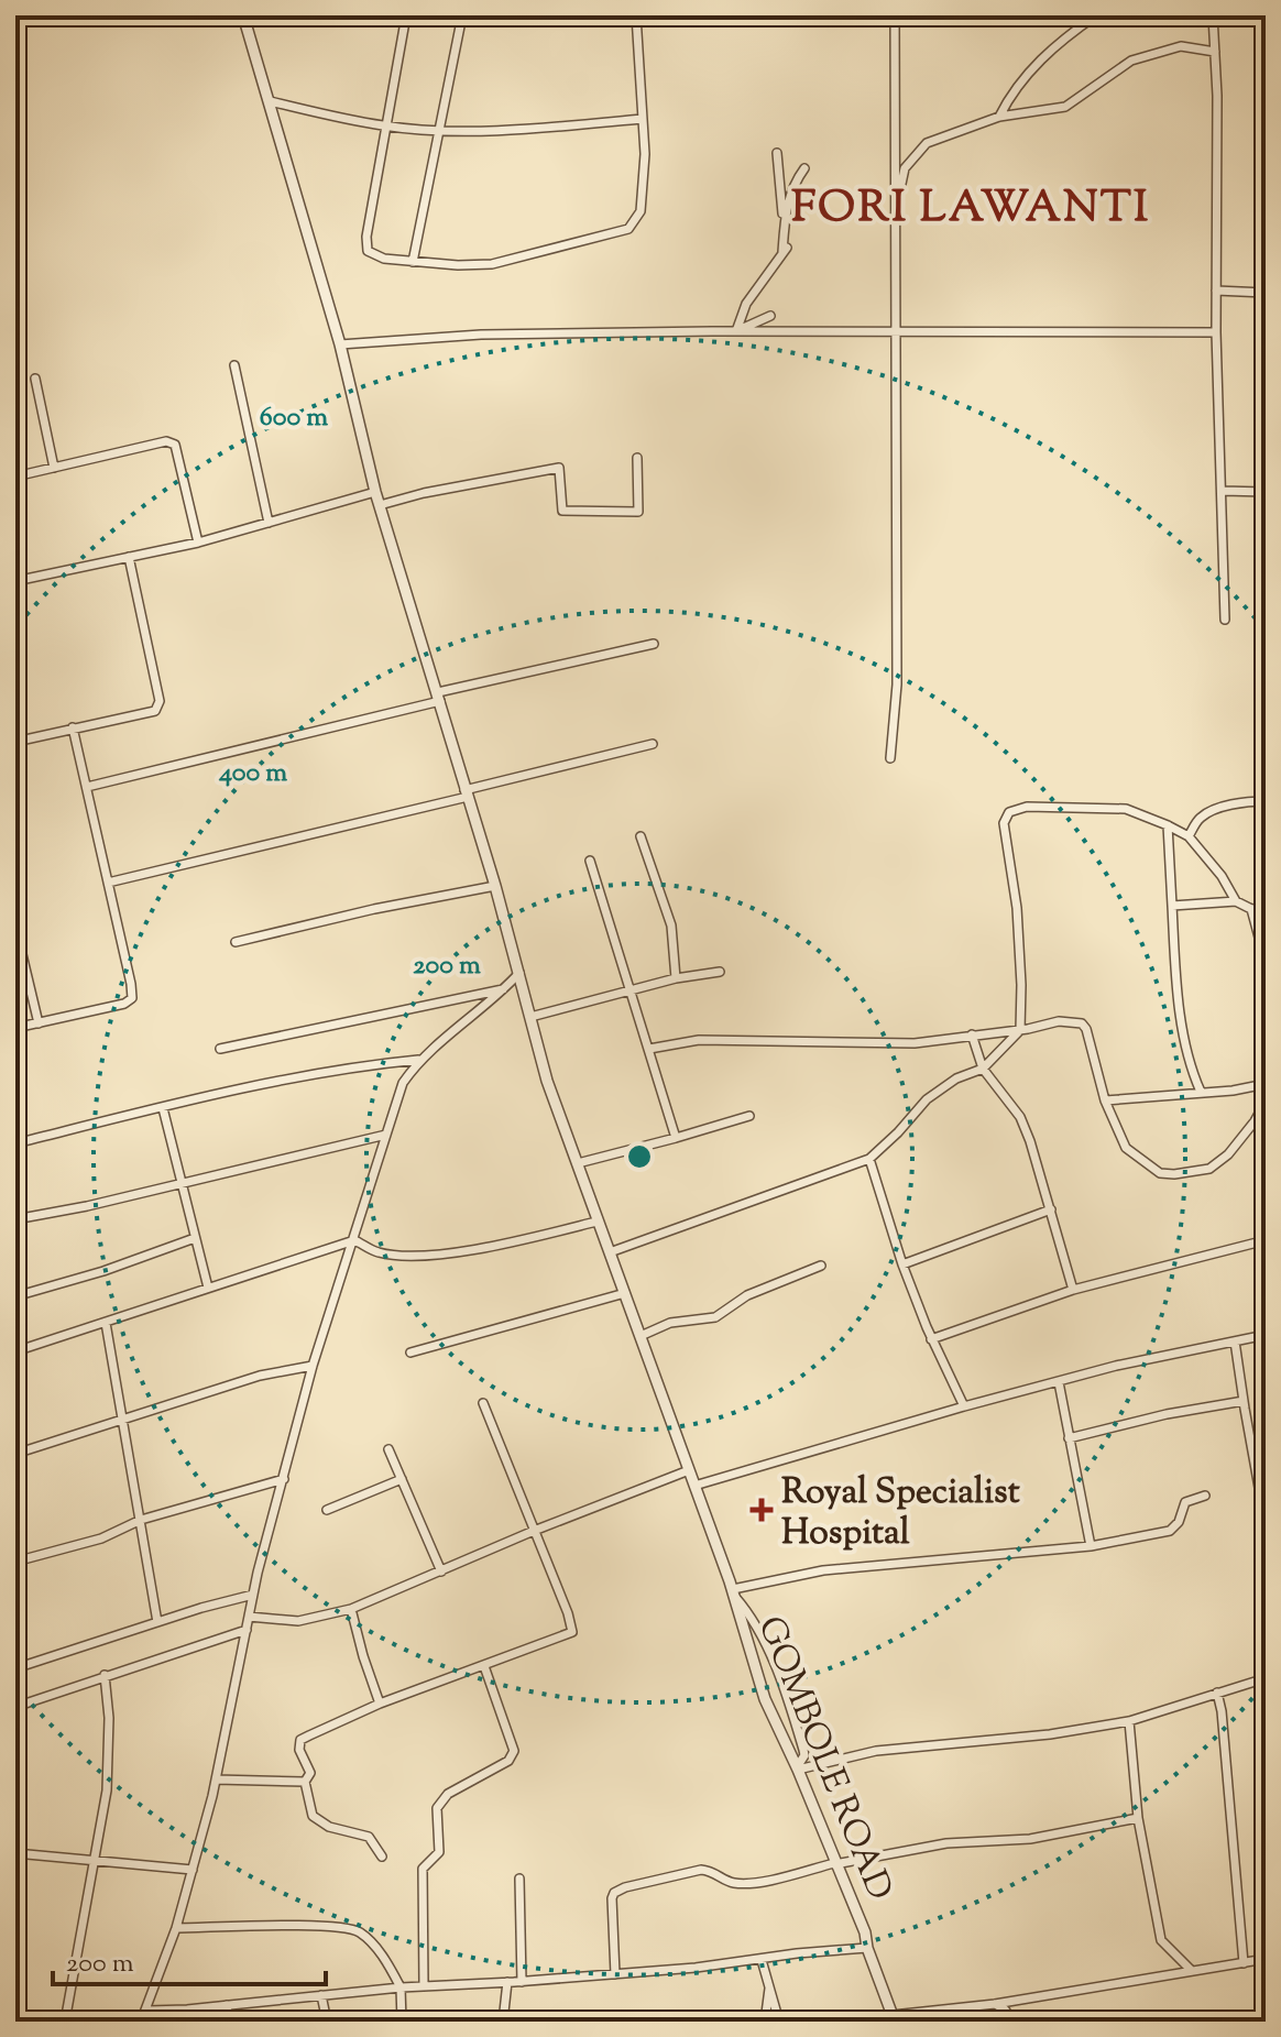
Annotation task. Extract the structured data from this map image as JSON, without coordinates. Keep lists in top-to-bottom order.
{
  "streets": {
    "street": ["GOMBOLE ROAD"]
  },
  "districts": ["FORI LAWANTI"],
  "places": {
    "health": ["Royal Specialist Hospital"]
  },
  "scale_bar": "200 m",
  "rings": ["600 m", "400 m", "200 m"]
}
